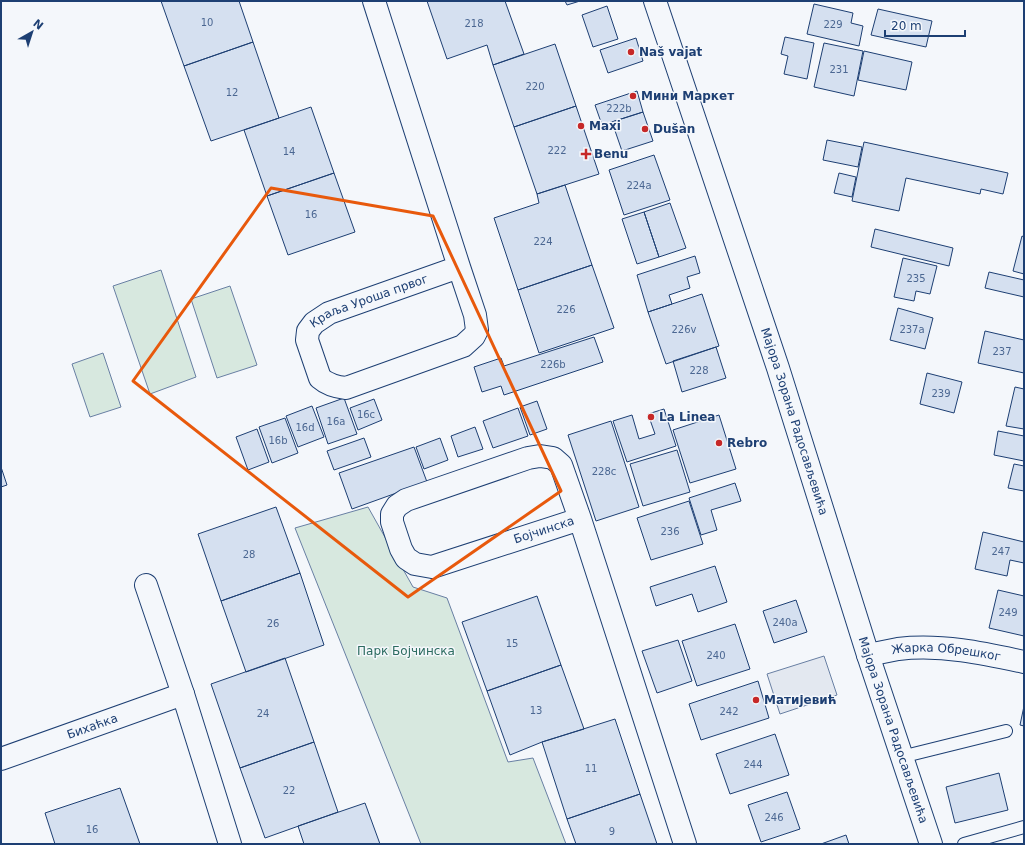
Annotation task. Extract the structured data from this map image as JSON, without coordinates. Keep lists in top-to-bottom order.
{
  "streets": {
    "street": [
      "Краља Уроша првог",
      "Мајора Зорана Радосављевића",
      "Бојчинска",
      "Жарка Обрешког",
      "Бихаћка"
    ]
  },
  "crossings": [
    ["Мајора Зорана Радосављевића", "Жарка Обрешког"]
  ],
  "parks": ["Парк Бојчинска"],
  "places": {
    "other": [
      "Naš vajat",
      "Мини Маркет",
      "Maxi",
      "Dušan",
      "La Linea",
      "Rebro",
      "Матијевић"
    ],
    "health": ["Benu"]
  },
  "house_numbers": [
    "10",
    "218",
    "229",
    "231",
    "220",
    "12",
    "222b",
    "222",
    "14",
    "224a",
    "16",
    "224",
    "235",
    "226",
    "226v",
    "237a",
    "237",
    "226b",
    "228",
    "239",
    "16c",
    "16a",
    "16d",
    "16b",
    "228c",
    "236",
    "247",
    "28",
    "249",
    "240a",
    "26",
    "15",
    "240",
    "13",
    "242",
    "24",
    "244",
    "11",
    "22",
    "246",
    "16",
    "9"
  ],
  "scale_bar": "20 m",
  "north": "top right"
}
